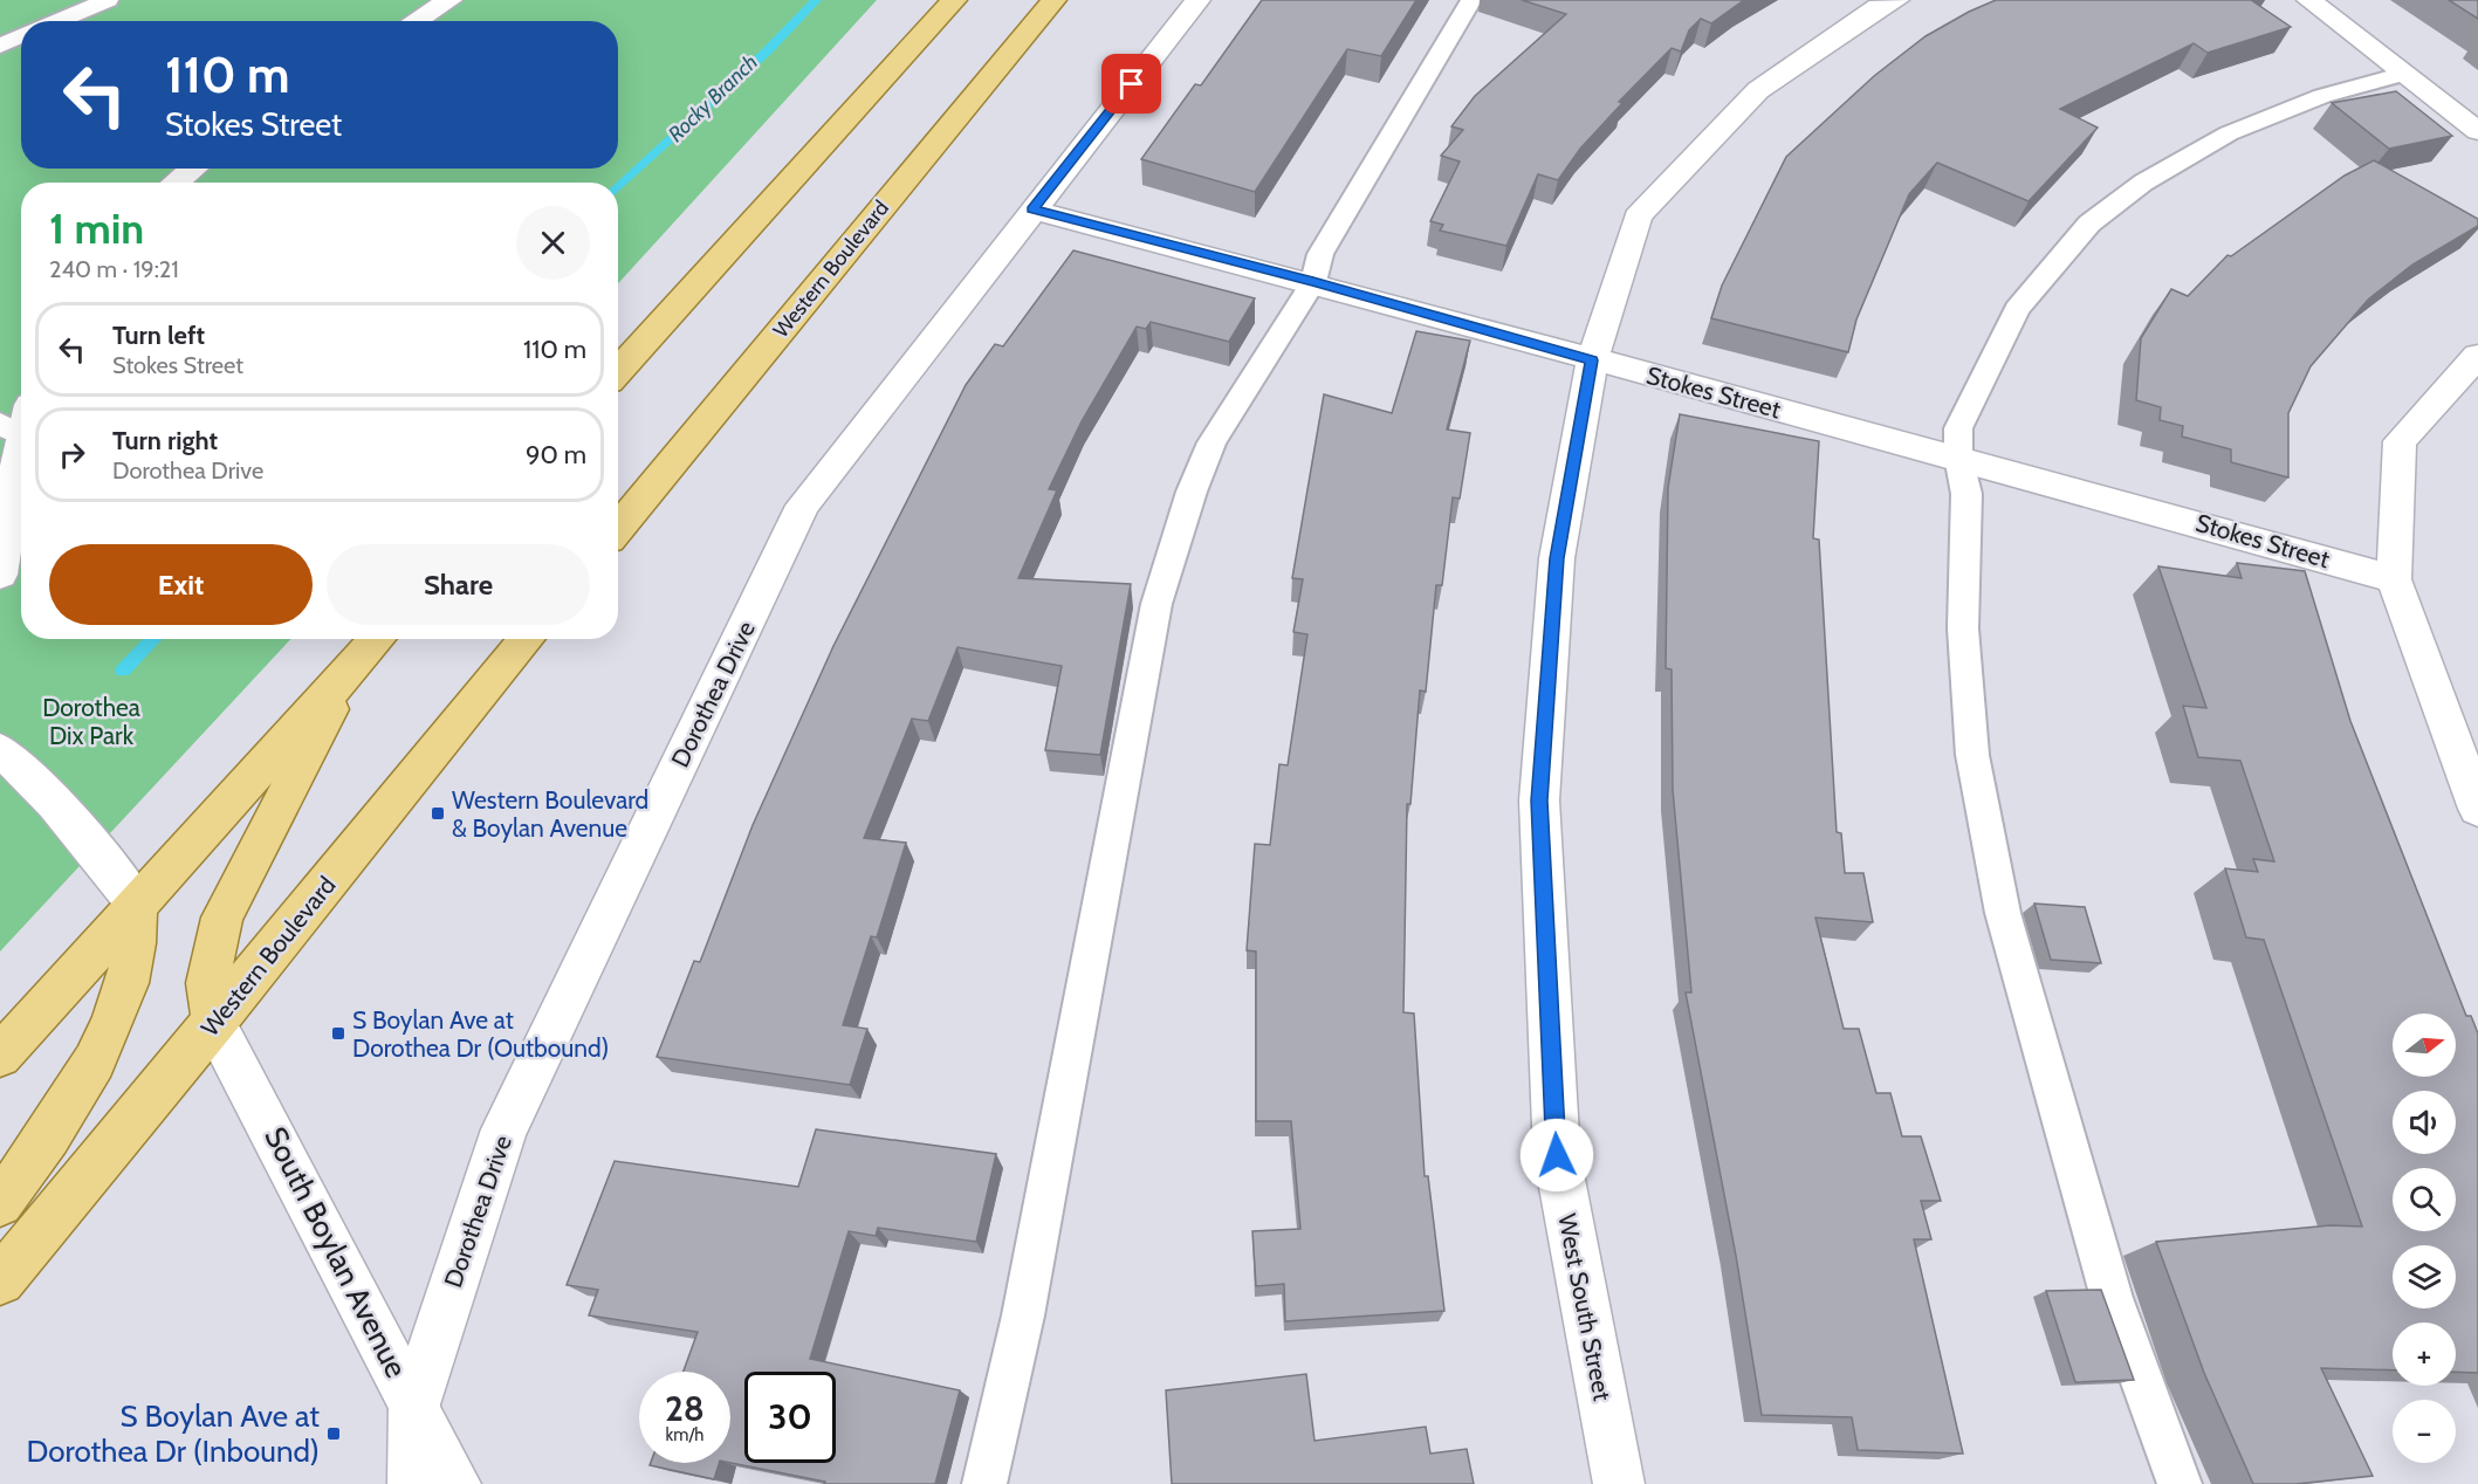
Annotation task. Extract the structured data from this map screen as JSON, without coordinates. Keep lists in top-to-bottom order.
{
  "streets": {
    "main road": ["Western Boulevard"],
    "street": [
      "Stokes Street",
      "Dorothea Drive",
      "South Boylan Avenue",
      "West South Street"
    ]
  },
  "crossings": [
    ["Western Boulevard", "South Boylan Avenue"],
    ["Stokes Street", "Dorothea Drive"],
    ["Stokes Street", "West South Street"],
    ["Dorothea Drive", "South Boylan Avenue"]
  ],
  "water": ["Rocky Branch"],
  "parks": ["Dorothea Dix Park"],
  "places": {
    "transit": ["Western Boulevard & Boylan Avenue", "S Boylan Ave at Dorothea Dr (Outbound)", "S Boylan Ave at Dorothea Dr (Inbound)"]
  },
  "north": "right",
  "page": {
    "turn": ["110 m", "Stokes Street"],
    "heading": ["1 min", "240 m · 19:21"],
    "list": [
      {
        "name": "Turn left",
        "note": "Stokes Street",
        "value": "110 m"
      },
      {
        "name": "Turn right",
        "note": "Dorothea Drive",
        "value": "90 m"
      }
    ],
    "buttons": ["Exit", "Share"],
    "map_buttons": ["+", "−"],
    "speed": "28 km/h",
    "limit": "30"
  }
}
